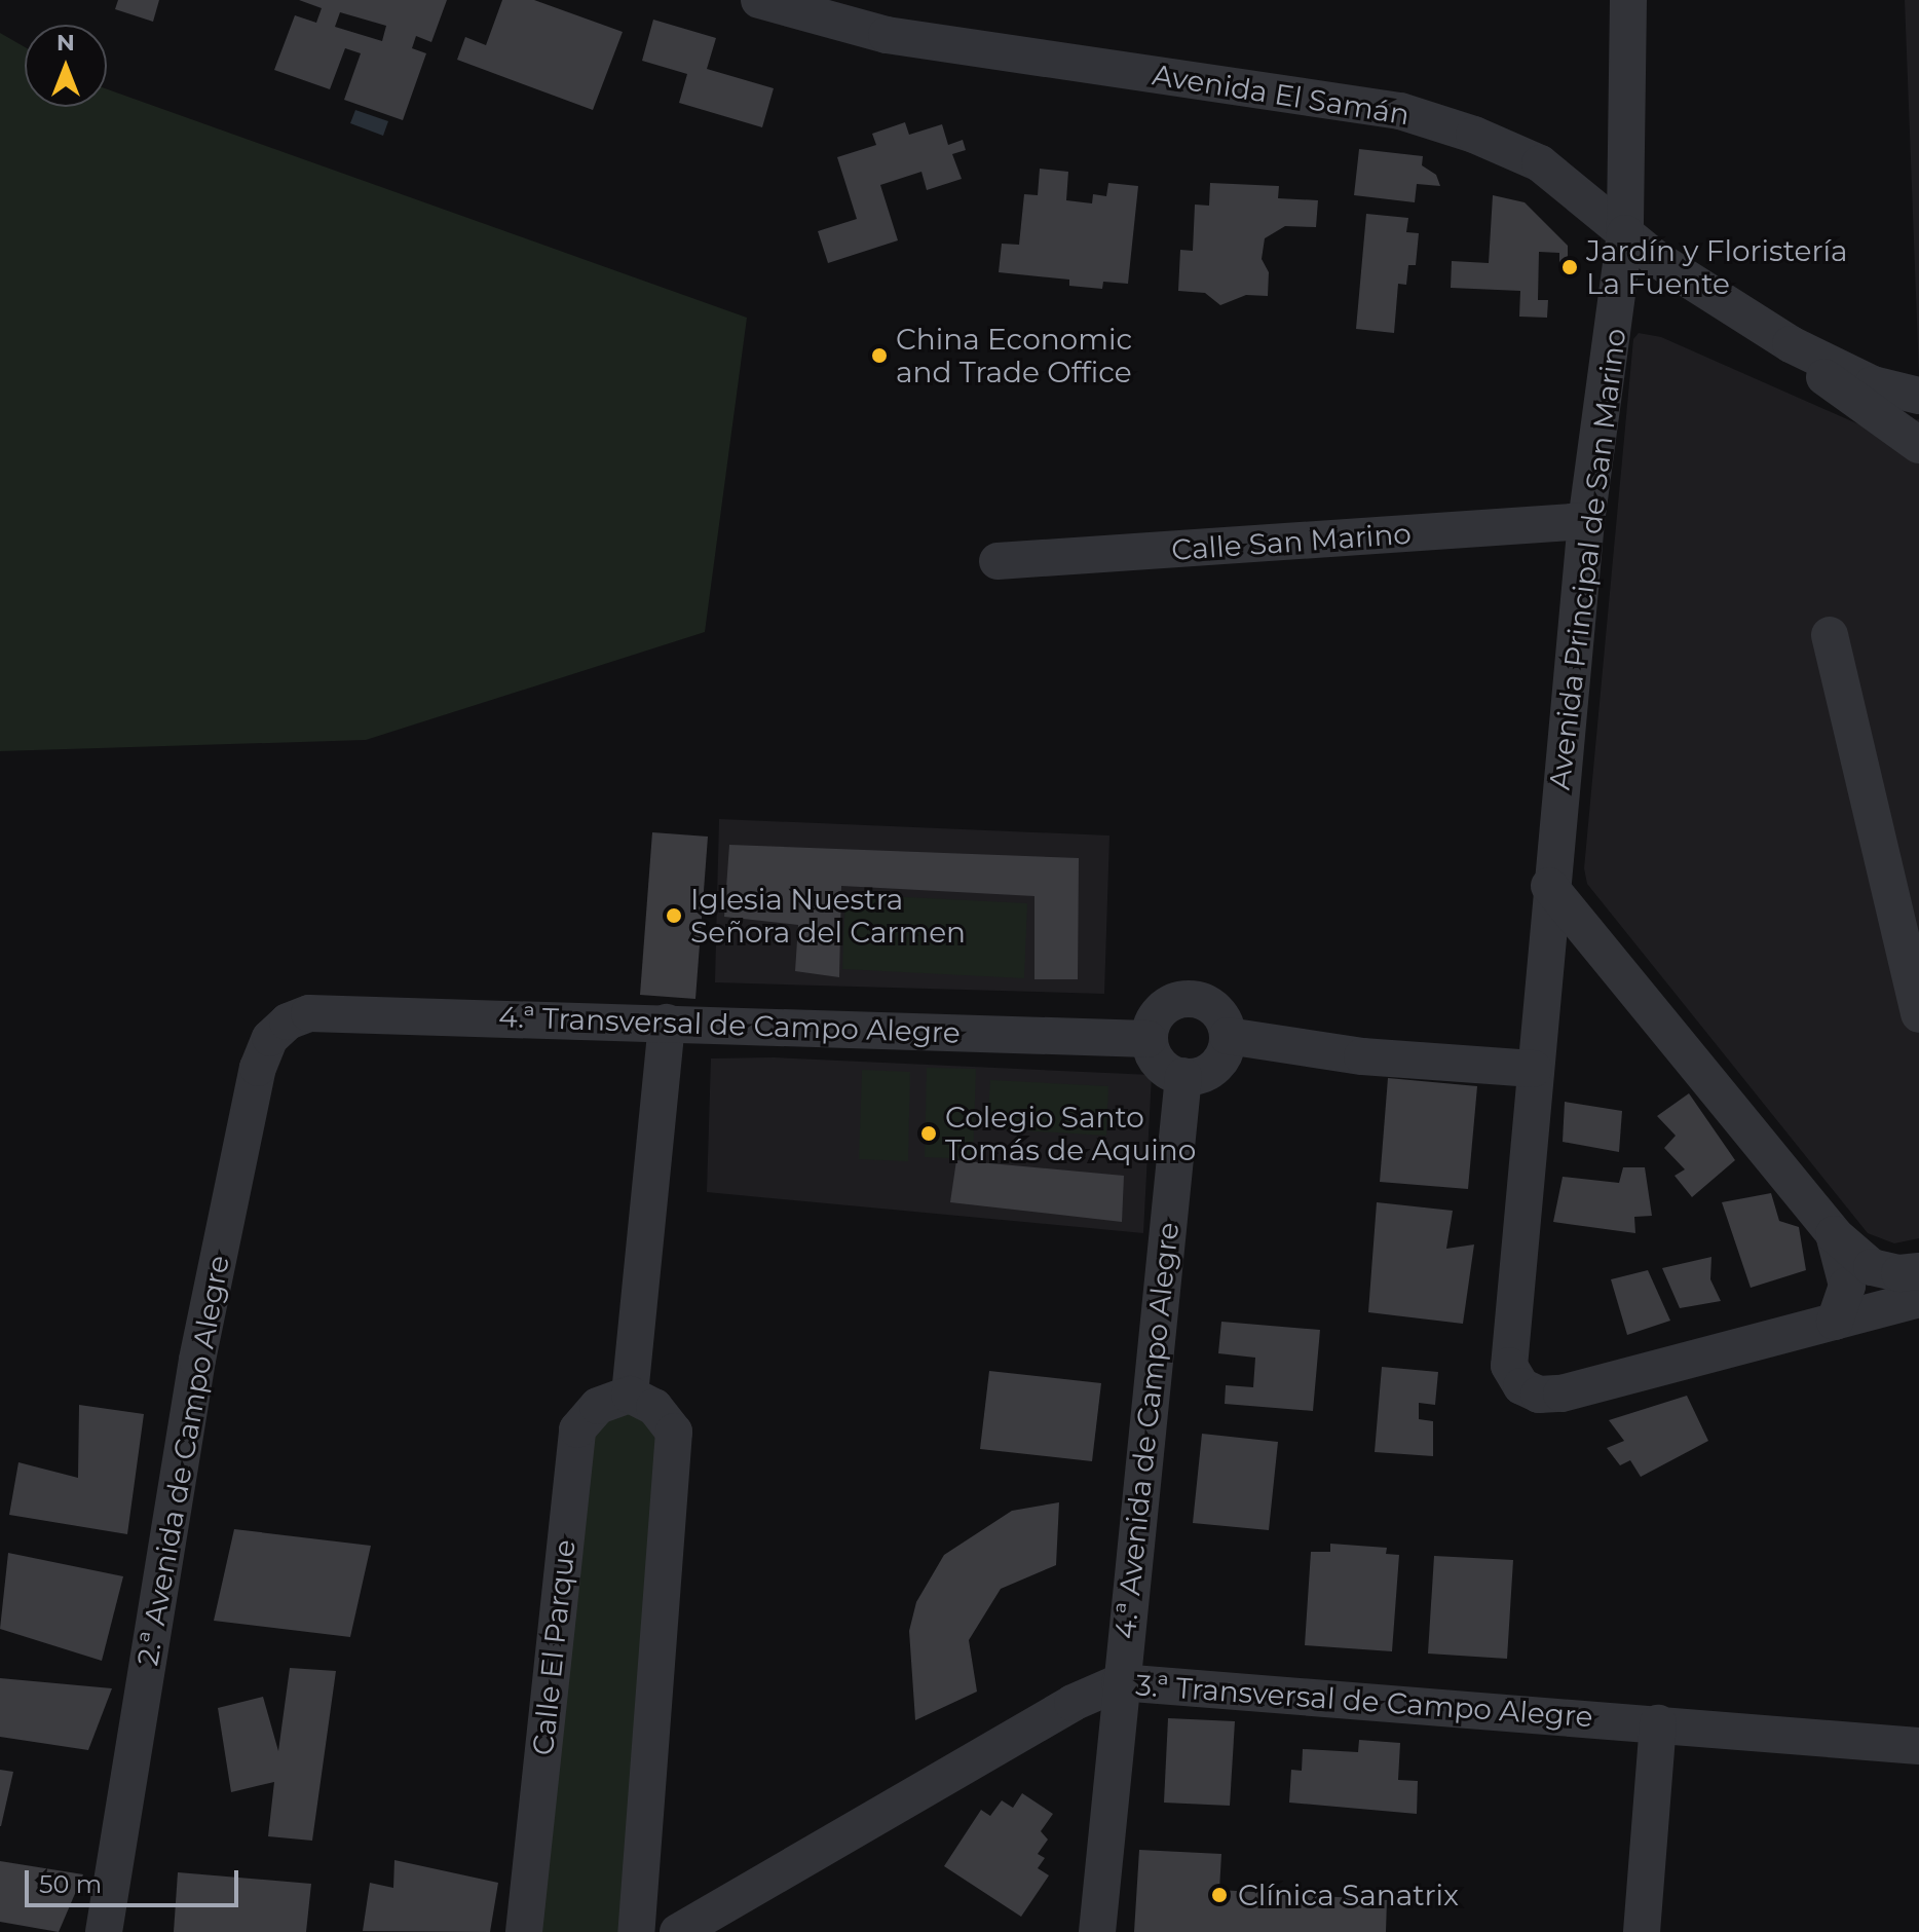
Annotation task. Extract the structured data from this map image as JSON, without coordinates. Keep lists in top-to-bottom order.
{
  "streets": {
    "street": [
      "Avenida El Samán",
      "Calle San Marino",
      "Avenida Principal de San Marino",
      "4.ª Transversal de Campo Alegre",
      "4.ª Avenida de Campo Alegre",
      "2.ª Avenida de Campo Alegre",
      "Calle El Parque",
      "3.ª Transversal de Campo Alegre"
    ]
  },
  "crossings": [
    ["Avenida El Samán", "Avenida Principal de San Marino"],
    ["Calle San Marino", "Avenida Principal de San Marino"],
    ["4.ª Transversal de Campo Alegre", "4.ª Avenida de Campo Alegre"],
    ["4.ª Transversal de Campo Alegre", "2.ª Avenida de Campo Alegre"],
    ["4.ª Avenida de Campo Alegre", "3.ª Transversal de Campo Alegre"]
  ],
  "places": [
    "Jardín y Floristería La Fuente",
    "China Economic and Trade Office",
    "Iglesia Nuestra Señora del Carmen",
    "Colegio Santo Tomás de Aquino",
    "Clínica Sanatrix"
  ],
  "scale_bar": "50 m",
  "north": "top"
}
